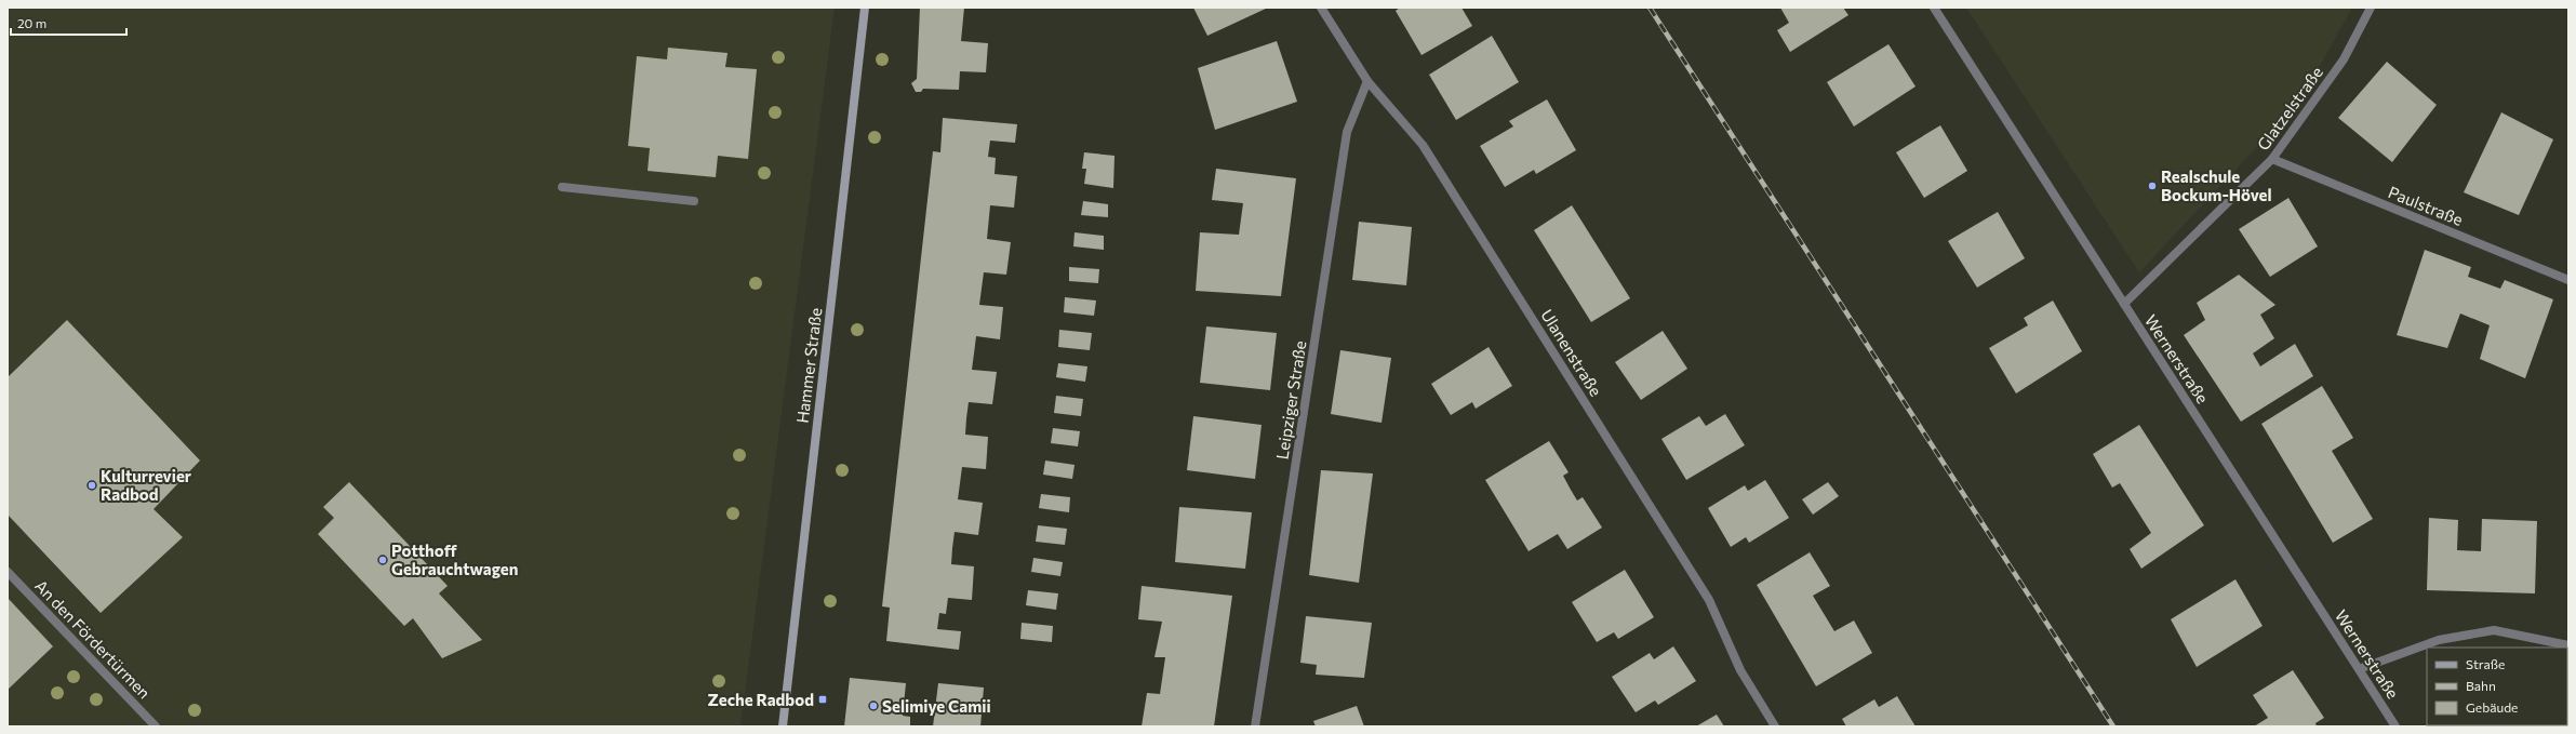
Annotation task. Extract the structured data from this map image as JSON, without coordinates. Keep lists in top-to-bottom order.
{
  "streets": {
    "main road": ["Hammer Straße"],
    "street": [
      "Glatzelstraße",
      "Paulstraße",
      "Ulanenstraße",
      "Wernerstraße",
      "Leipziger Straße",
      "An den Fördertürmen"
    ]
  },
  "crossings": [
    ["Glatzelstraße", "Paulstraße"],
    ["Glatzelstraße", "Wernerstraße"],
    ["Ulanenstraße", "Leipziger Straße"]
  ],
  "places": {
    "other": [
      "Realschule Bockum-Hövel",
      "Kulturrevier Radbod",
      "Potthoff Gebrauchtwagen",
      "Selimiye Camii"
    ],
    "transit": ["Zeche Radbod"]
  },
  "legend": ["Straße", "Bahn", "Gebäude"],
  "scale_bar": "20 m"
}
